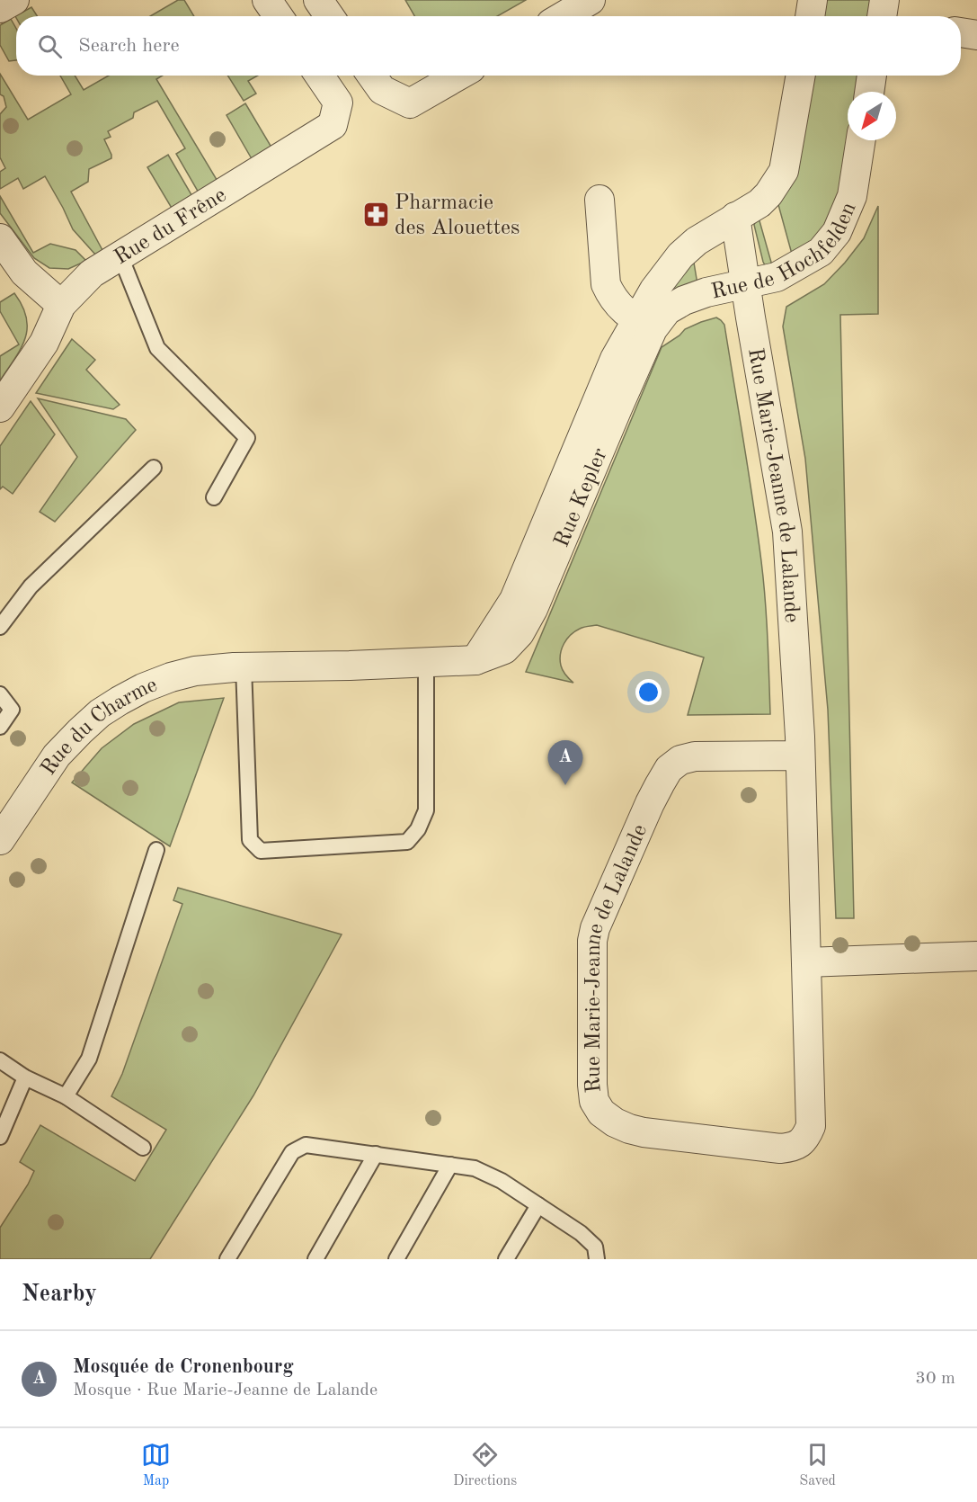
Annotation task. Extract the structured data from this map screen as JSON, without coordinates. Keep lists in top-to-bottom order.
{
  "streets": {
    "street": [
      "Rue du Frêne",
      "Rue de Hochfelden",
      "Rue Marie-Jeanne de Lalande",
      "Rue Kepler",
      "Rue du Charme"
    ]
  },
  "crossings": [
    ["Rue de Hochfelden", "Rue Marie-Jeanne de Lalande"],
    ["Rue de Hochfelden", "Rue Kepler"],
    ["Rue Kepler", "Rue du Charme"]
  ],
  "places": {
    "pharmacy": ["Pharmacie des Alouettes"]
  },
  "north": "bottom left",
  "page": {
    "search": "Search here",
    "pins": "A",
    "heading": "Nearby",
    "list": [
      {
        "mark": "A",
        "name": "Mosquée de Cronenbourg",
        "note": "Mosque · Rue Marie-Jeanne de Lalande",
        "value": "30 m"
      }
    ],
    "nav": ["Map", "Directions", "Saved"]
  }
}
